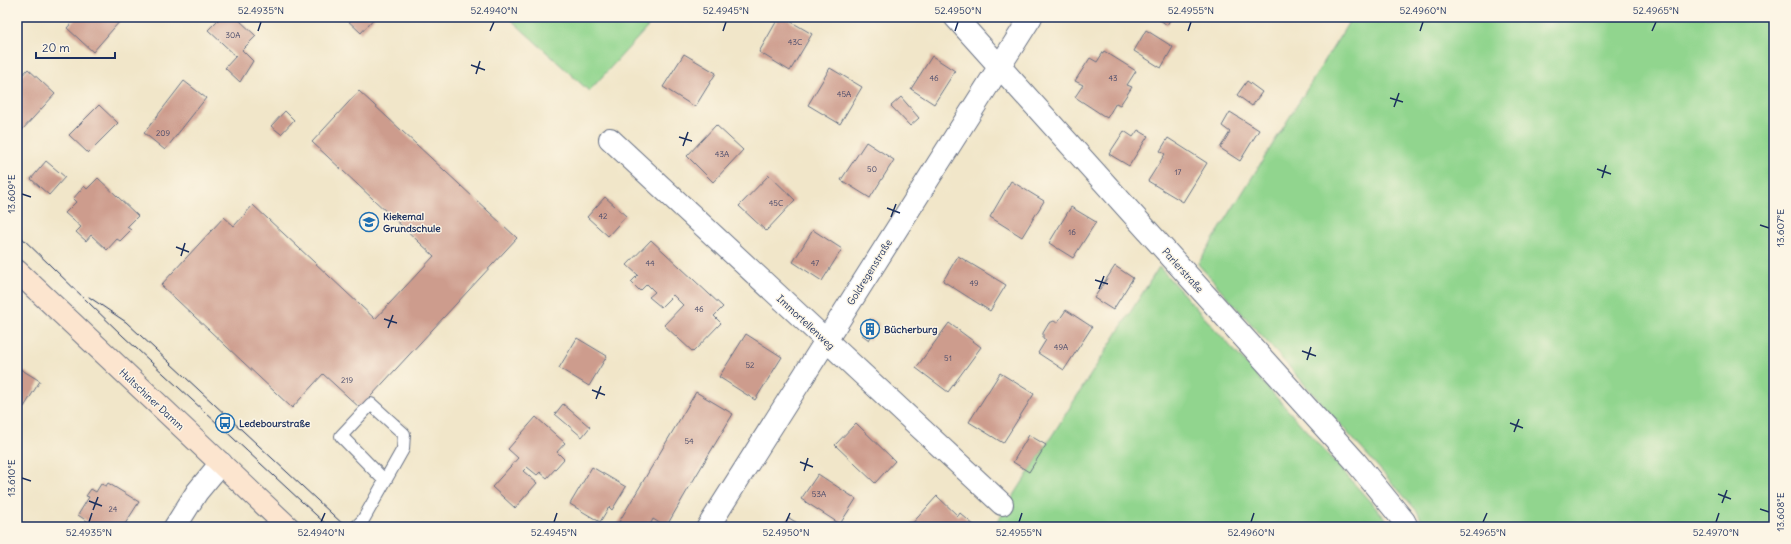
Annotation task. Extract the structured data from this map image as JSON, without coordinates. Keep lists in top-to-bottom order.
{
  "streets": {
    "main road": ["Hultschiner Damm"],
    "street": ["Parlerstraße", "Goldregenstraße", "Immortellenweg"]
  },
  "crossings": [
    ["Parlerstraße", "Goldregenstraße"],
    ["Goldregenstraße", "Immortellenweg"]
  ],
  "places": {
    "school or university": ["Kiekemal Grundschule"],
    "building": ["Bücherburg"],
    "bus stop": ["Ledebourstraße"]
  },
  "house_numbers": [
    "30A",
    "43C",
    "46",
    "43",
    "45A",
    "209",
    "43A",
    "50",
    "17",
    "45C",
    "42",
    "16",
    "44",
    "47",
    "49",
    "46",
    "49A",
    "51",
    "52",
    "219",
    "54",
    "53A",
    "24"
  ],
  "scale_bar": "20 m",
  "coordinates": [
    "52.4935°N",
    "52.4940°N",
    "52.4945°N",
    "52.4950°N",
    "52.4955°N",
    "52.4960°N",
    "52.4965°N",
    "13.609°E",
    "13.607°E",
    "13.610°E",
    "13.608°E",
    "52.4970°N"
  ]
}
